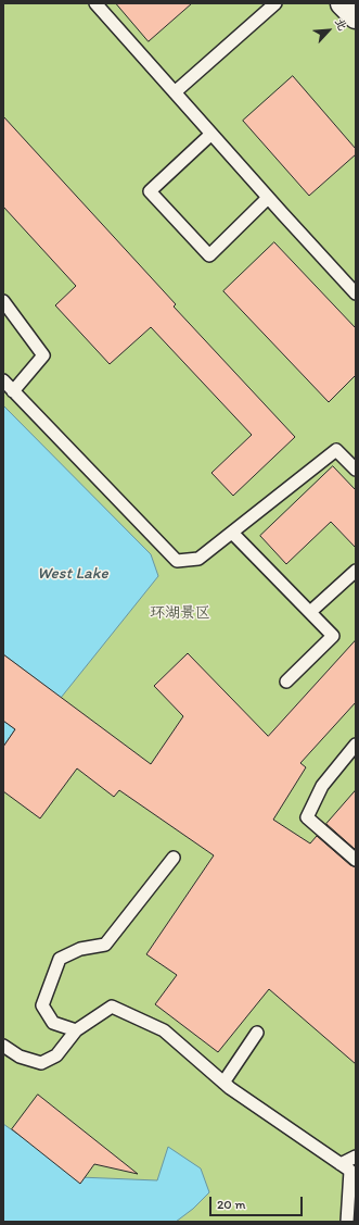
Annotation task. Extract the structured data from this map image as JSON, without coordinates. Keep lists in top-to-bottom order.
{
  "water": ["West Lake"],
  "parks": ["环湖景区"],
  "scale_bar": "20 m",
  "north": "top right"
}
